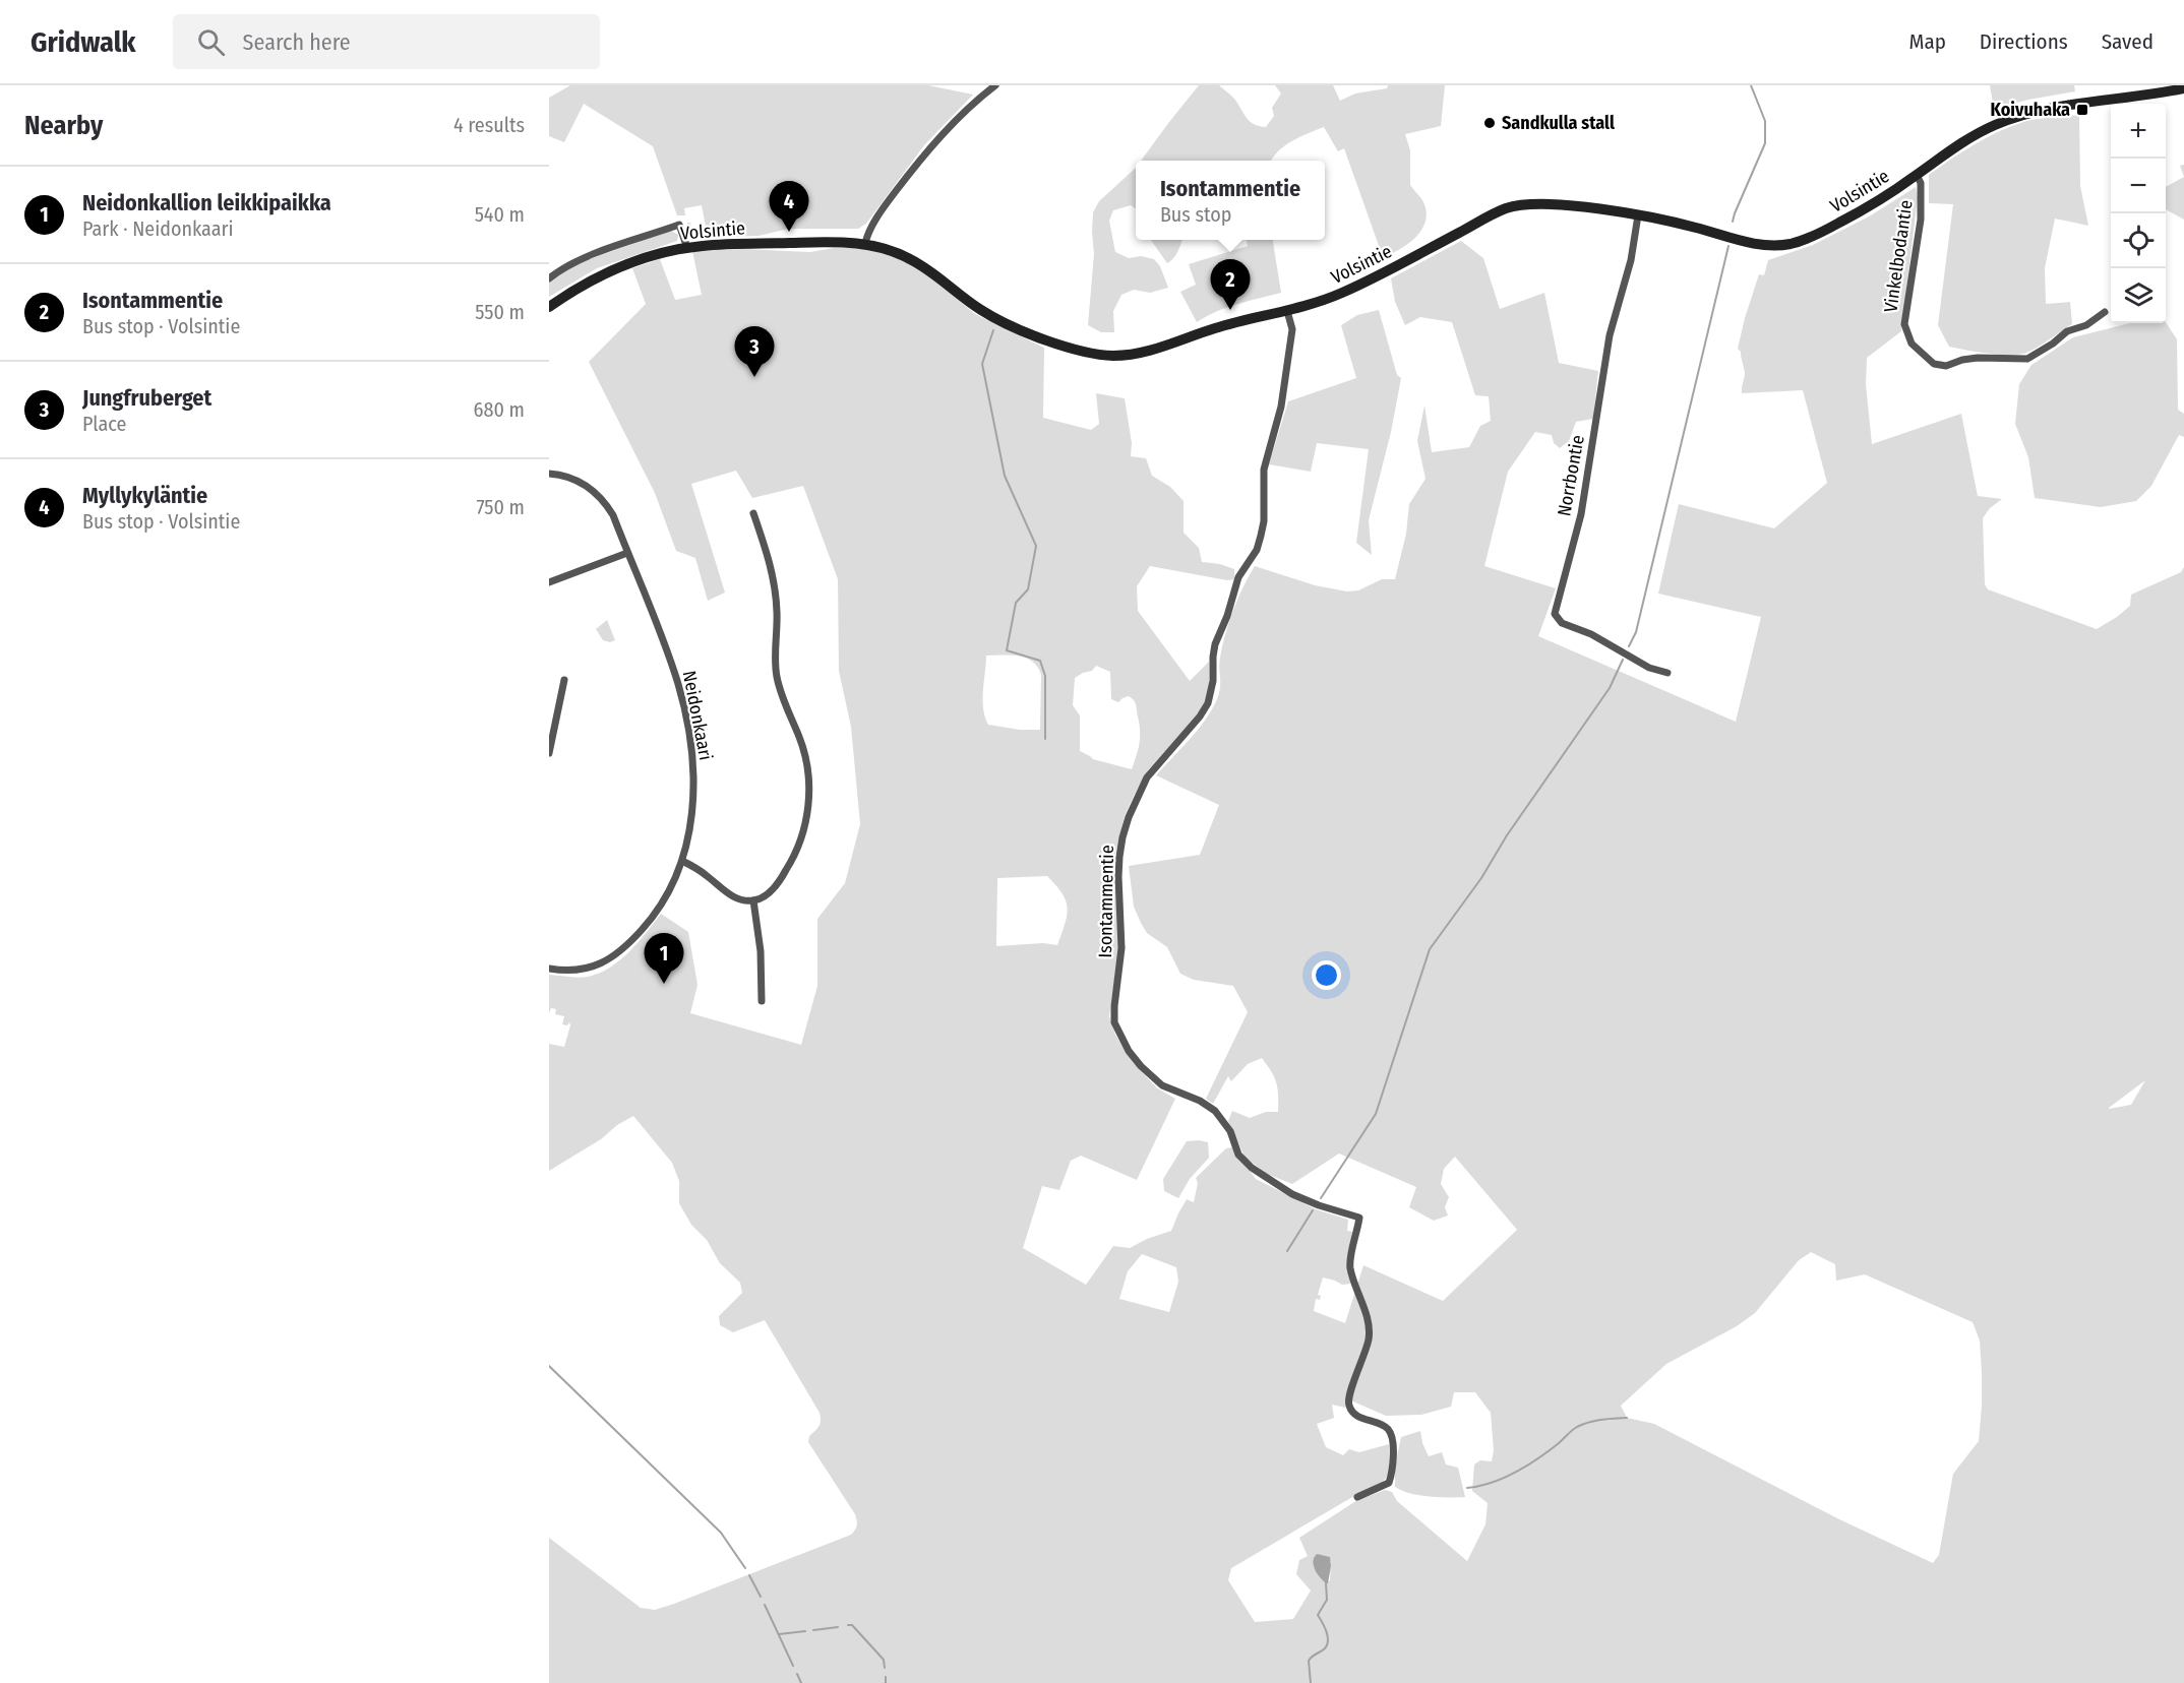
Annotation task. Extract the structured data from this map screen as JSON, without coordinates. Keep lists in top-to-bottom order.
{
  "streets": {
    "street": [
      "Volsintie",
      "Vinkelbodantie",
      "Norrbontie",
      "Neidonkaari",
      "Isontammentie"
    ]
  },
  "crossings": [
    ["Volsintie", "Vinkelbodantie"],
    ["Volsintie", "Norrbontie"],
    ["Volsintie", "Isontammentie"]
  ],
  "places": {
    "transit": ["Koivuhaka"],
    "other": ["Sandkulla stall"]
  },
  "page": {
    "header": "Gridwalk",
    "search": "Search here",
    "nav": ["Map", "Directions", "Saved"],
    "heading": ["Nearby", "4 results"],
    "map_buttons": ["+", "−"],
    "popup": ["Isontammentie", "Bus stop"],
    "list": [
      {
        "mark": "1",
        "name": "Neidonkallion leikkipaikka",
        "note": "Park · Neidonkaari",
        "value": "540 m"
      },
      {
        "mark": "2",
        "name": "Isontammentie",
        "note": "Bus stop · Volsintie",
        "value": "550 m"
      },
      {
        "mark": "3",
        "name": "Jungfruberget",
        "note": "Place",
        "value": "680 m"
      },
      {
        "mark": "4",
        "name": "Myllykyläntie",
        "note": "Bus stop · Volsintie",
        "value": "750 m"
      }
    ],
    "pins": [
      "4",
      "2",
      "3",
      "1"
    ]
  }
}
